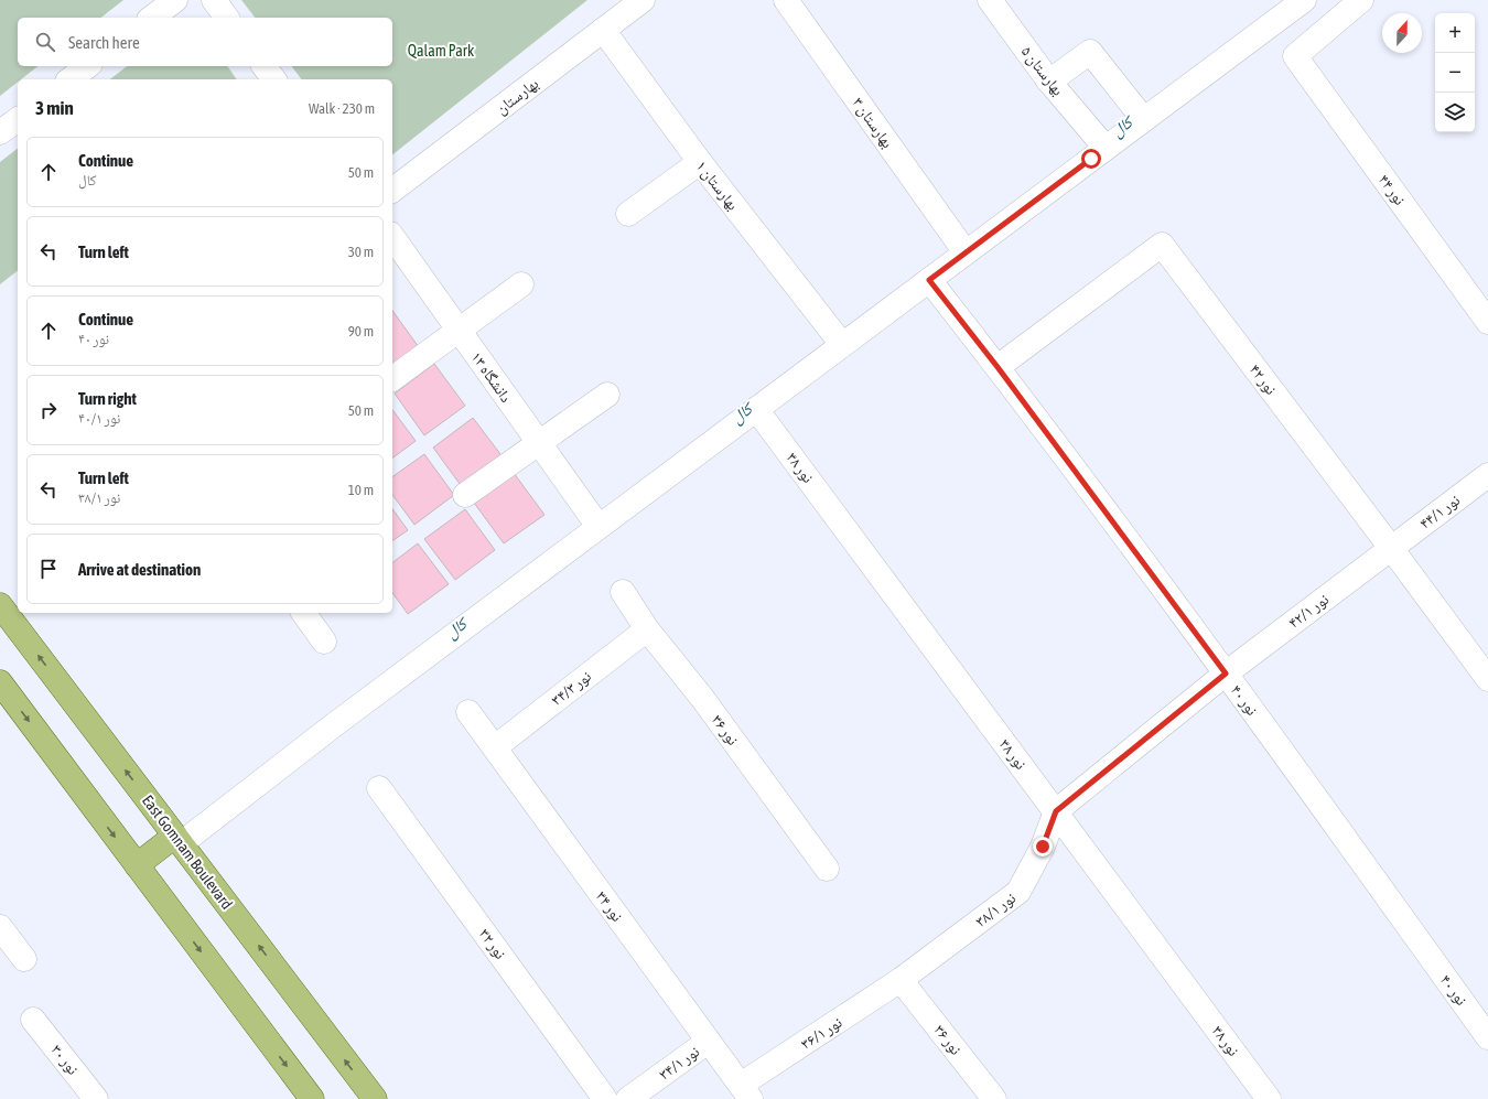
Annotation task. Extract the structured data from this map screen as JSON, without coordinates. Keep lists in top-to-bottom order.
{
  "streets": {
    "main road": ["East Gomnam Boulevard"],
    "street": [
      "بهارستان ۵",
      "بهارستان",
      "بهارستان ۳",
      "بهارستان ۱",
      "نور ۴۴",
      "دانشگاه ۱۳",
      "نور ۴۲",
      "نور ۳۸",
      "نور ۴۴/۱",
      "نور ۴۲/۱",
      "نور ۳۴/۳",
      "نور ۴۰",
      "نور ۳۶",
      "نور ۳۴",
      "نور ۳۸/۱",
      "نور ۳۲",
      "نور ۳۶/۱",
      "نور ۳۰",
      "نور ۳۴/۱"
    ]
  },
  "crossings": [
    ["بهارستان", "بهارستان ۱"],
    ["نور ۴۲", "نور ۴۴/۱"],
    ["نور ۴۲", "نور ۴۲/۱"],
    ["نور ۴۲", "نور ۴۰"],
    ["نور ۳۸", "نور ۴۲/۱"],
    ["نور ۳۸", "نور ۳۸/۱"],
    ["نور ۴۴/۱", "نور ۴۲/۱"],
    ["نور ۴۲/۱", "نور ۴۰"],
    ["نور ۴۲/۱", "نور ۳۸/۱"],
    ["نور ۳۴/۳", "نور ۳۶"],
    ["نور ۳۴/۳", "نور ۳۴"],
    ["نور ۳۶", "نور ۳۸/۱"],
    ["نور ۳۶", "نور ۳۶/۱"],
    ["نور ۳۴", "نور ۳۶/۱"],
    ["نور ۳۴", "نور ۳۴/۱"],
    ["نور ۳۸/۱", "نور ۳۶/۱"]
  ],
  "water": ["کال"],
  "parks": ["Qalam Park"],
  "north": "top",
  "page": {
    "map_buttons": ["+", "−"],
    "search": "Search here",
    "heading": ["3 min", "Walk · 230 m"],
    "list": [
      ["Continue", "کال", "50 m"],
      ["Turn left", "30 m"],
      ["Continue", "نور ۴۰", "90 m"],
      ["Turn right", "نور ۴۰/۱", "50 m"],
      ["Turn left", "نور ۳۸/۱", "10 m"],
      "Arrive at destination"
    ]
  }
}
